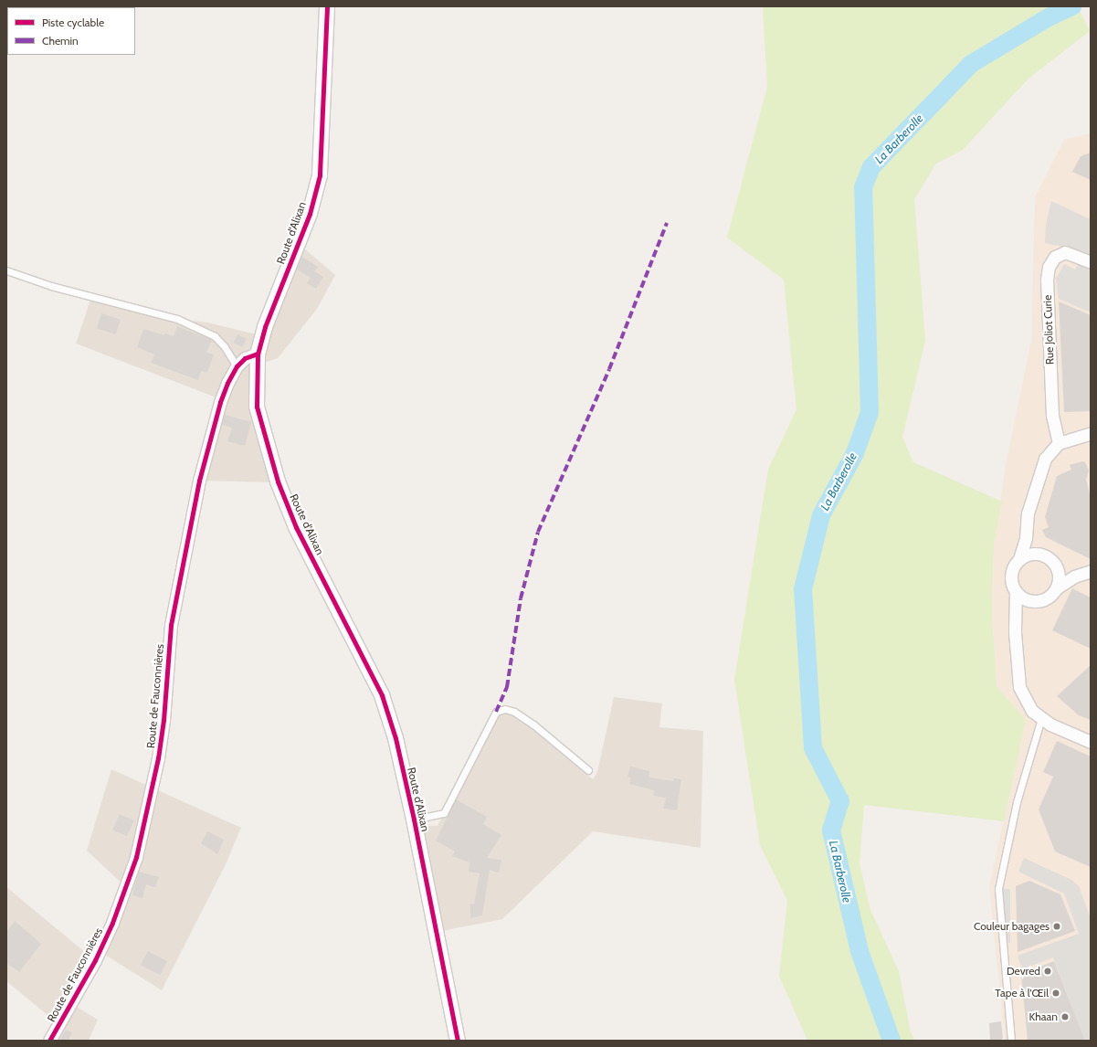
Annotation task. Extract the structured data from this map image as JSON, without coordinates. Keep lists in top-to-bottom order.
{
  "streets": {
    "street": ["Route d'Alixan", "Rue Joliot Curie", "Route de Fauconnières"]
  },
  "crossings": [
    ["Route d'Alixan", "Route de Fauconnières"]
  ],
  "water": ["La Barberolle"],
  "places": [
    "Couleur bagages",
    "Devred",
    "Tape à l'Œil",
    "Khaan"
  ],
  "legend": ["Piste cyclable", "Chemin"]
}
